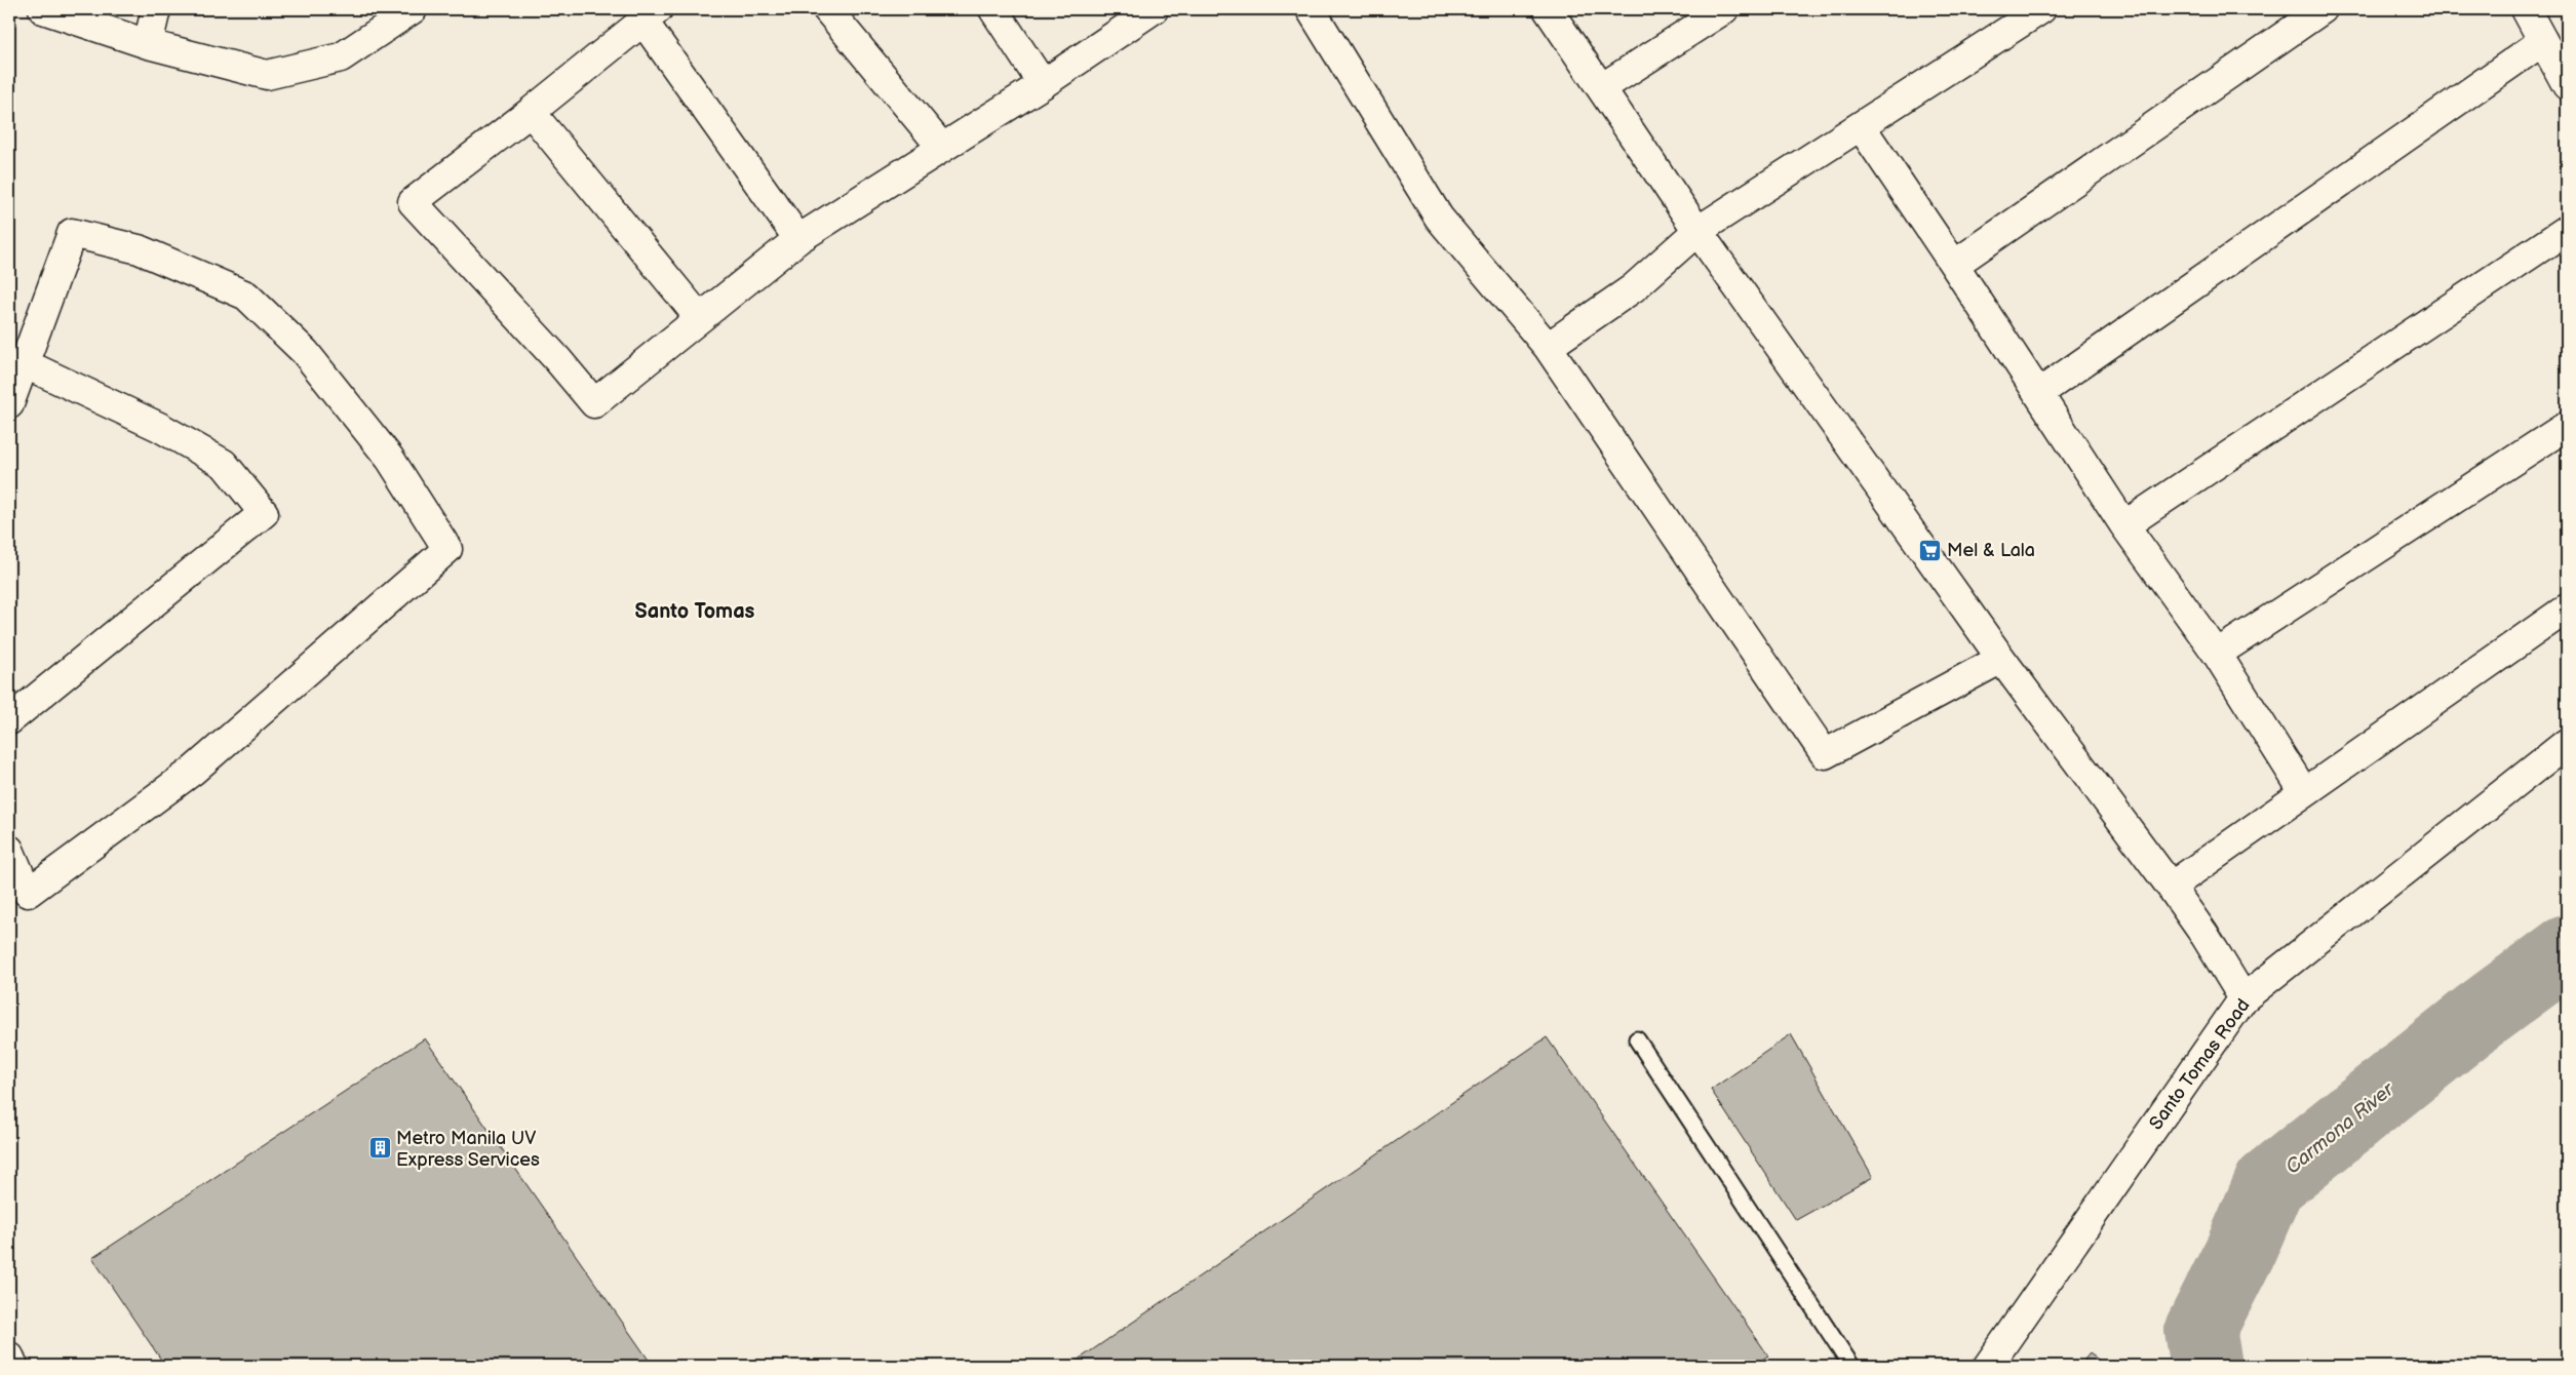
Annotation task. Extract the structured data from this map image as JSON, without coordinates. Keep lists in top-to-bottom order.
{
  "streets": {
    "street": ["Santo Tomas Road"]
  },
  "districts": ["Santo Tomas"],
  "water": ["Carmona River"],
  "places": {
    "supermarket": ["Mel & Lala"],
    "building": ["Metro Manila UV Express Services"]
  }
}
